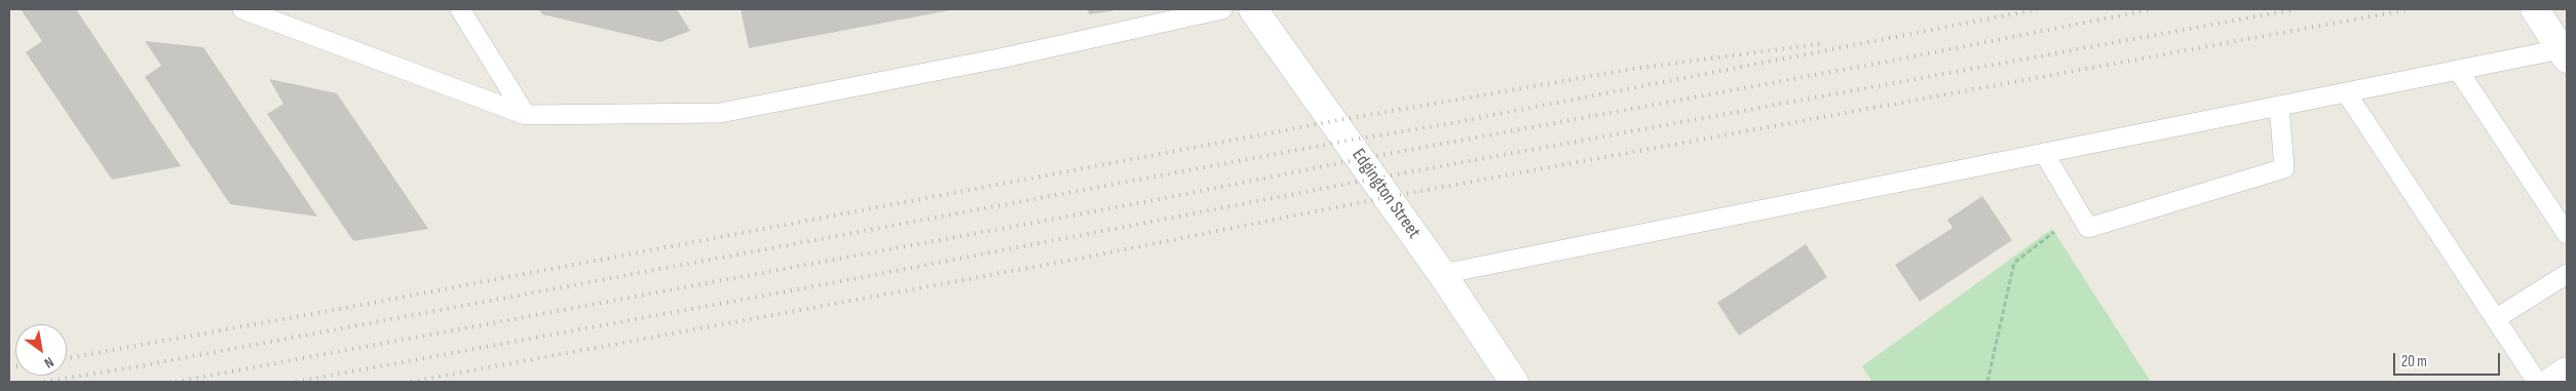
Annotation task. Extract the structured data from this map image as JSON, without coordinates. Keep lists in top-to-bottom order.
{
  "streets": {
    "street": ["Edgington Street"]
  },
  "scale_bar": "20 m",
  "north": "bottom right"
}
